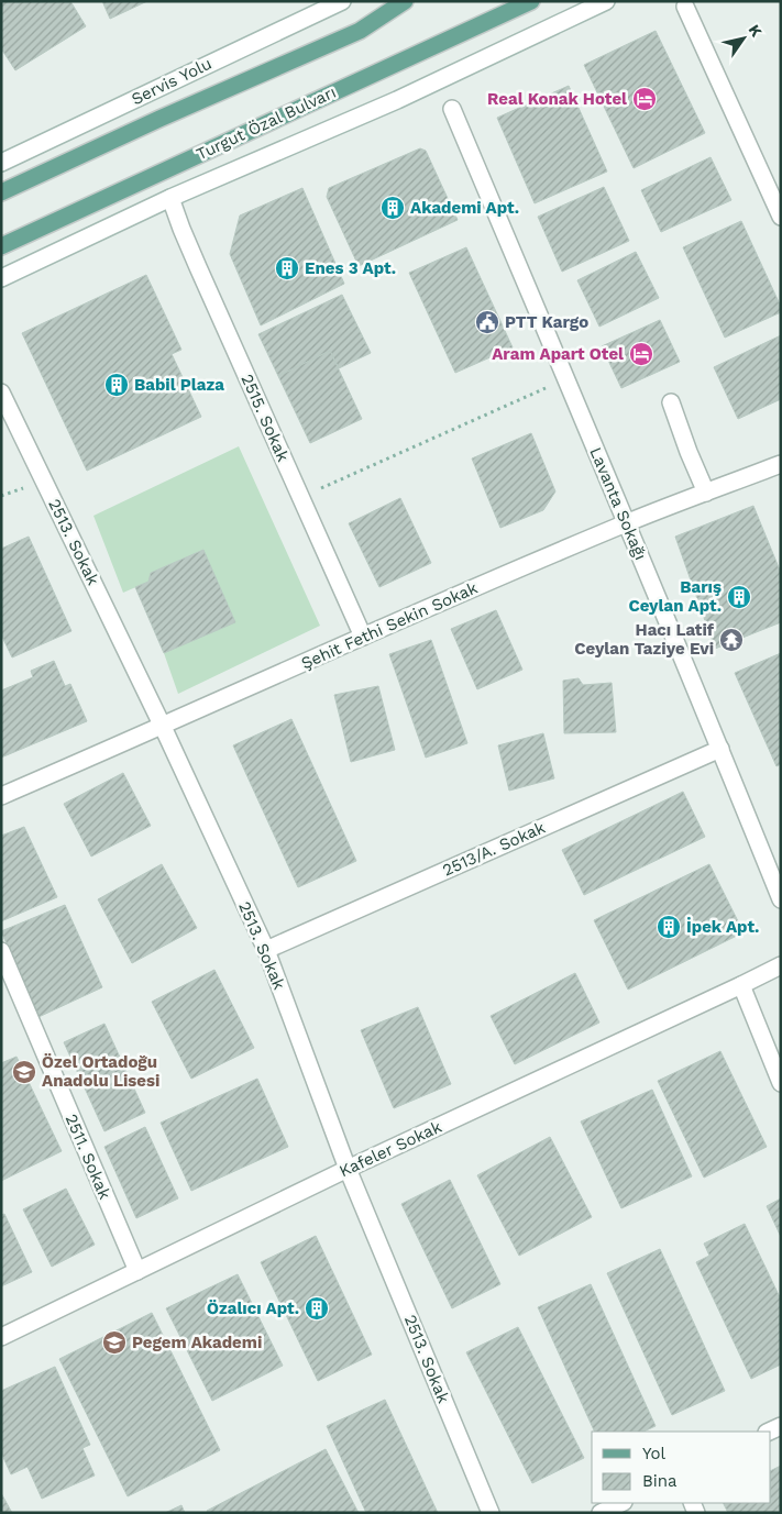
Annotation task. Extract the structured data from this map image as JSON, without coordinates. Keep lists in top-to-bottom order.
{
  "streets": {
    "main road": ["Turgut Özal Bulvarı"],
    "street": [
      "Servis Yolu",
      "2515. Sokak",
      "Lavanta Sokağı",
      "2513. Sokak",
      "Şehit Fethi Sekin Sokak",
      "2513/A. Sokak",
      "Kafeler Sokak",
      "2511. Sokak"
    ]
  },
  "crossings": [
    ["2515. Sokak", "Şehit Fethi Sekin Sokak"],
    ["Lavanta Sokağı", "Şehit Fethi Sekin Sokak"],
    ["Lavanta Sokağı", "2513/A. Sokak"],
    ["2513. Sokak", "Şehit Fethi Sekin Sokak"],
    ["2513. Sokak", "2513/A. Sokak"],
    ["2513. Sokak", "Kafeler Sokak"],
    ["Kafeler Sokak", "2511. Sokak"]
  ],
  "places": {
    "hotel": ["Real Konak Hotel", "Aram Apart Otel"],
    "building": [
      "Akademi Apt.",
      "Enes 3 Apt.",
      "Babil Plaza",
      "Barış Ceylan Apt.",
      "İpek Apt.",
      "Özalıcı Apt."
    ],
    "public building": ["PTT Kargo"],
    "temple": ["Hacı Latif Ceylan Taziye Evi"],
    "school or university": ["Özel Ortadoğu Anadolu Lisesi", "Pegem Akademi"]
  },
  "legend": ["Yol", "Bina"],
  "north": "top right"
}
